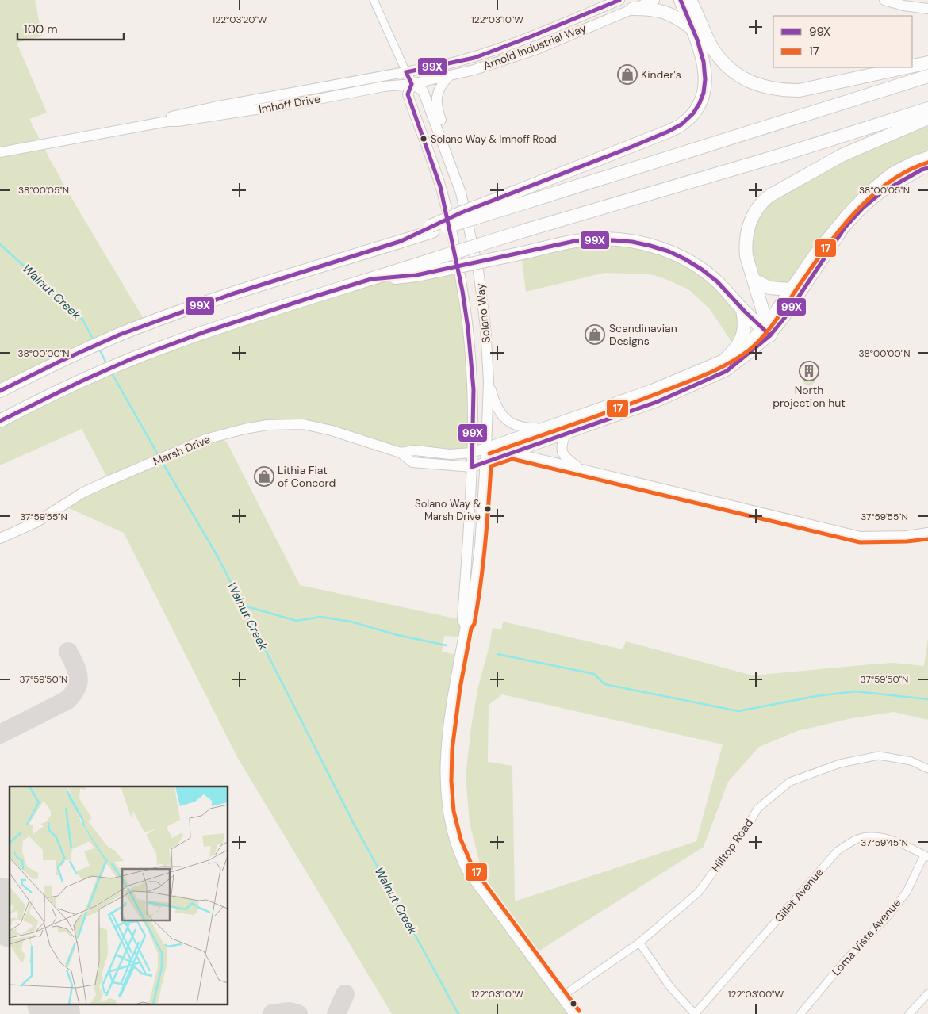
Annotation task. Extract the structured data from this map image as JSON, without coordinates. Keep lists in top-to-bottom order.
{
  "streets": {
    "street": [
      "Arnold Industrial Way",
      "Imhoff Drive",
      "Solano Way",
      "Marsh Drive",
      "Hilltop Road",
      "Gillet Avenue",
      "Loma Vista Avenue"
    ]
  },
  "crossings": [
    ["Arnold Industrial Way", "Imhoff Drive"],
    ["Arnold Industrial Way", "Solano Way"],
    ["Imhoff Drive", "Solano Way"],
    ["Solano Way", "Marsh Drive"],
    ["Solano Way", "Hilltop Road"],
    ["Gillet Avenue", "Loma Vista Avenue"]
  ],
  "water": ["Walnut Creek"],
  "places": {
    "shop": ["Kinder's", "Scandinavian Designs", "Lithia Fiat of Concord"],
    "other": ["Solano Way & Imhoff Road", "Solano Way & Marsh Drive"],
    "building": ["North projection hut"]
  },
  "lines": ["transit line 99X", "transit line 17"],
  "legend": ["99X", "17"],
  "scale_bar": "100 m",
  "coordinates": [
    "122°03'20\"W",
    "122°03'10\"W",
    "38°00'05\"N",
    "38°00'00\"N",
    "37°59'55\"N",
    "37°59'50\"N",
    "37°59'45\"N",
    "122°03'00\"W"
  ]
}
